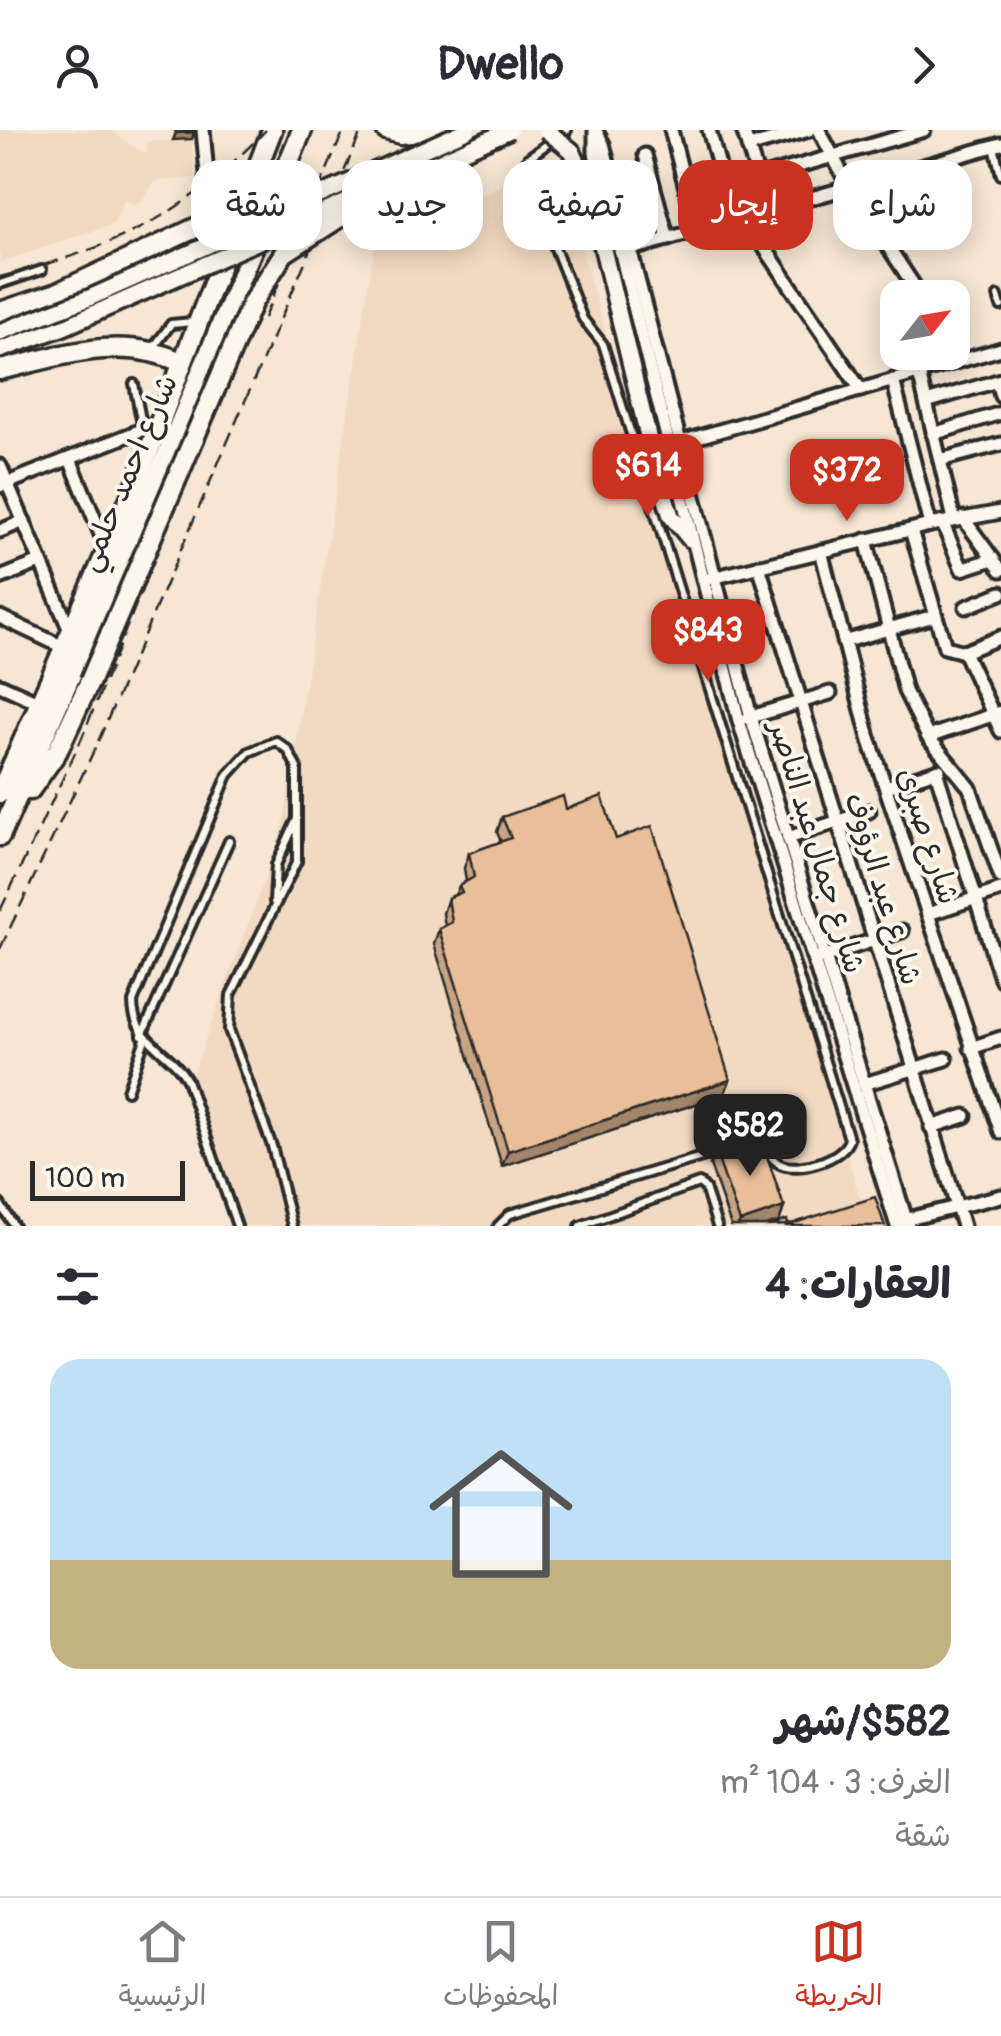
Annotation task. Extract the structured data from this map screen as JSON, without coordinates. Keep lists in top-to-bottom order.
{
  "streets": {
    "main road": ["شارع احمد حلمي"],
    "street": ["شارع صبرى", "شارع جمال عبد الناصر", "شارع عبد الرؤوف"]
  },
  "scale_bar": "100 m",
  "north": "top right",
  "page": {
    "header": "Dwello",
    "chip": [
      "شراء",
      "إيجار",
      "تصفية",
      "جديد",
      "شقة"
    ],
    "price": [
      "$614",
      "$372",
      "$843",
      "$582"
    ],
    "scale": "100 m",
    "heading": "العقارات: 4",
    "list": [
      {
        "name": "$582/شهر",
        "note": "الغرف: 3 · 104 m² · شقة"
      }
    ],
    "tabs": ["الخريطة", "المحفوظات", "الرئيسية"]
  }
}
